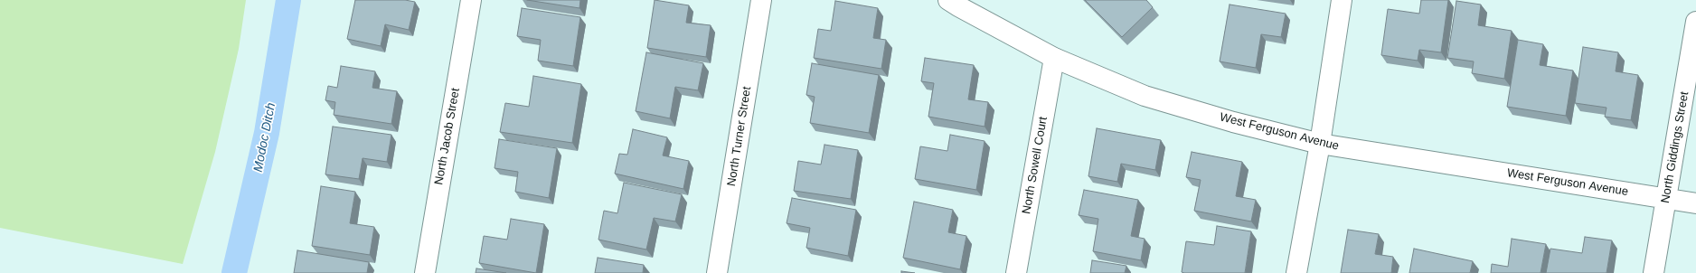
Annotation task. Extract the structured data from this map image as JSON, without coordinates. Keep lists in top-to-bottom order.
{
  "streets": {
    "street": [
      "West Ferguson Avenue",
      "North Jacob Street",
      "North Turner Street",
      "North Giddings Street",
      "North Sowell Court"
    ]
  },
  "crossings": [
    ["West Ferguson Avenue", "North Giddings Street"],
    ["West Ferguson Avenue", "North Sowell Court"]
  ],
  "water": ["Modoc Ditch"]
}
